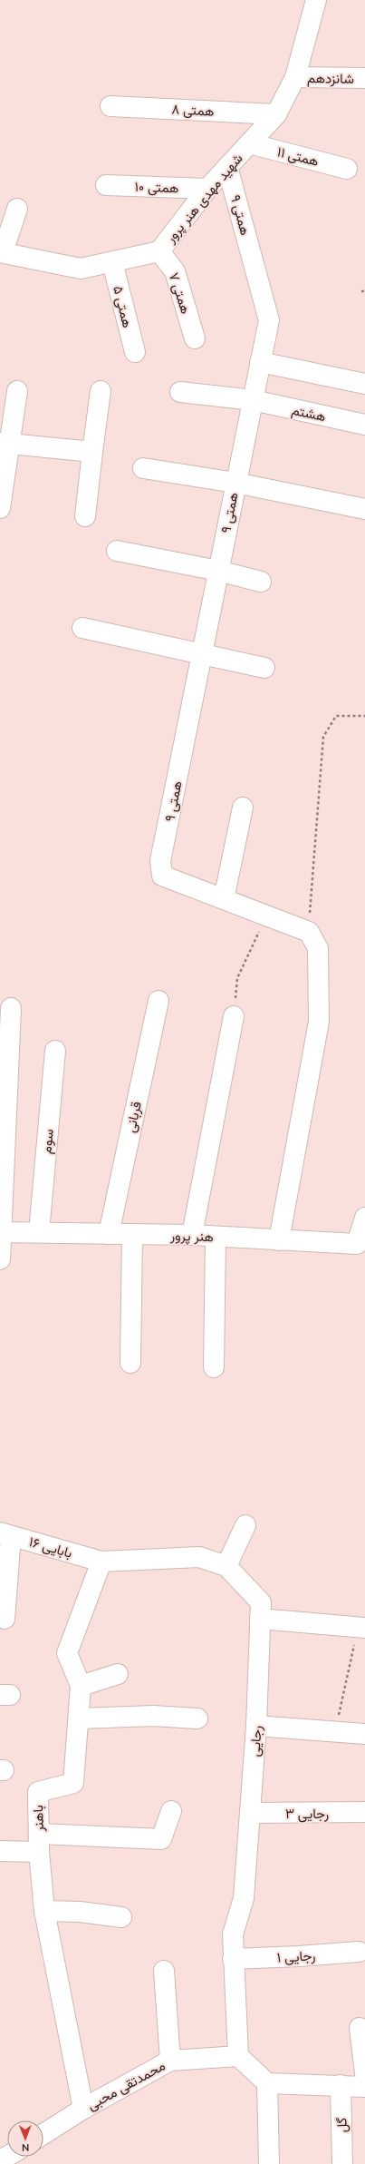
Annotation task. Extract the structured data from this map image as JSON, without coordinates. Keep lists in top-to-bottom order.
{
  "streets": {
    "street": [
      "شانزدهم",
      "همتی ۸",
      "همتی ۱۱",
      "همتی ۱۰",
      "شهید مهدی هنر پرور",
      "همتی ۹",
      "همتی ۷",
      "همتی ۵",
      "هشتم",
      "قربانی",
      "سوم",
      "هنر پرور",
      "بابایی ۱۶",
      "رجایی",
      "رجایی ۳",
      "باهنر",
      "رجایی ۱",
      "محمدتقی محبی",
      "گل"
    ]
  },
  "crossings": [
    ["شانزدهم", "شهید مهدی هنر پرور"],
    ["همتی ۸", "شهید مهدی هنر پرور"],
    ["همتی ۱۱", "شهید مهدی هنر پرور"],
    ["همتی ۱۰", "شهید مهدی هنر پرور"],
    ["شهید مهدی هنر پرور", "همتی ۹"],
    ["شهید مهدی هنر پرور", "همتی ۷"],
    ["شهید مهدی هنر پرور", "همتی ۵"],
    ["همتی ۹", "هشتم"],
    ["قربانی", "هنر پرور"],
    ["سوم", "هنر پرور"],
    ["بابایی ۱۶", "رجایی"],
    ["بابایی ۱۶", "باهنر"],
    ["رجایی", "رجایی ۳"],
    ["رجایی", "باهنر"],
    ["رجایی", "رجایی ۱"],
    ["رجایی", "محمدتقی محبی"],
    ["باهنر", "محمدتقی محبی"]
  ],
  "north": "bottom"
}
